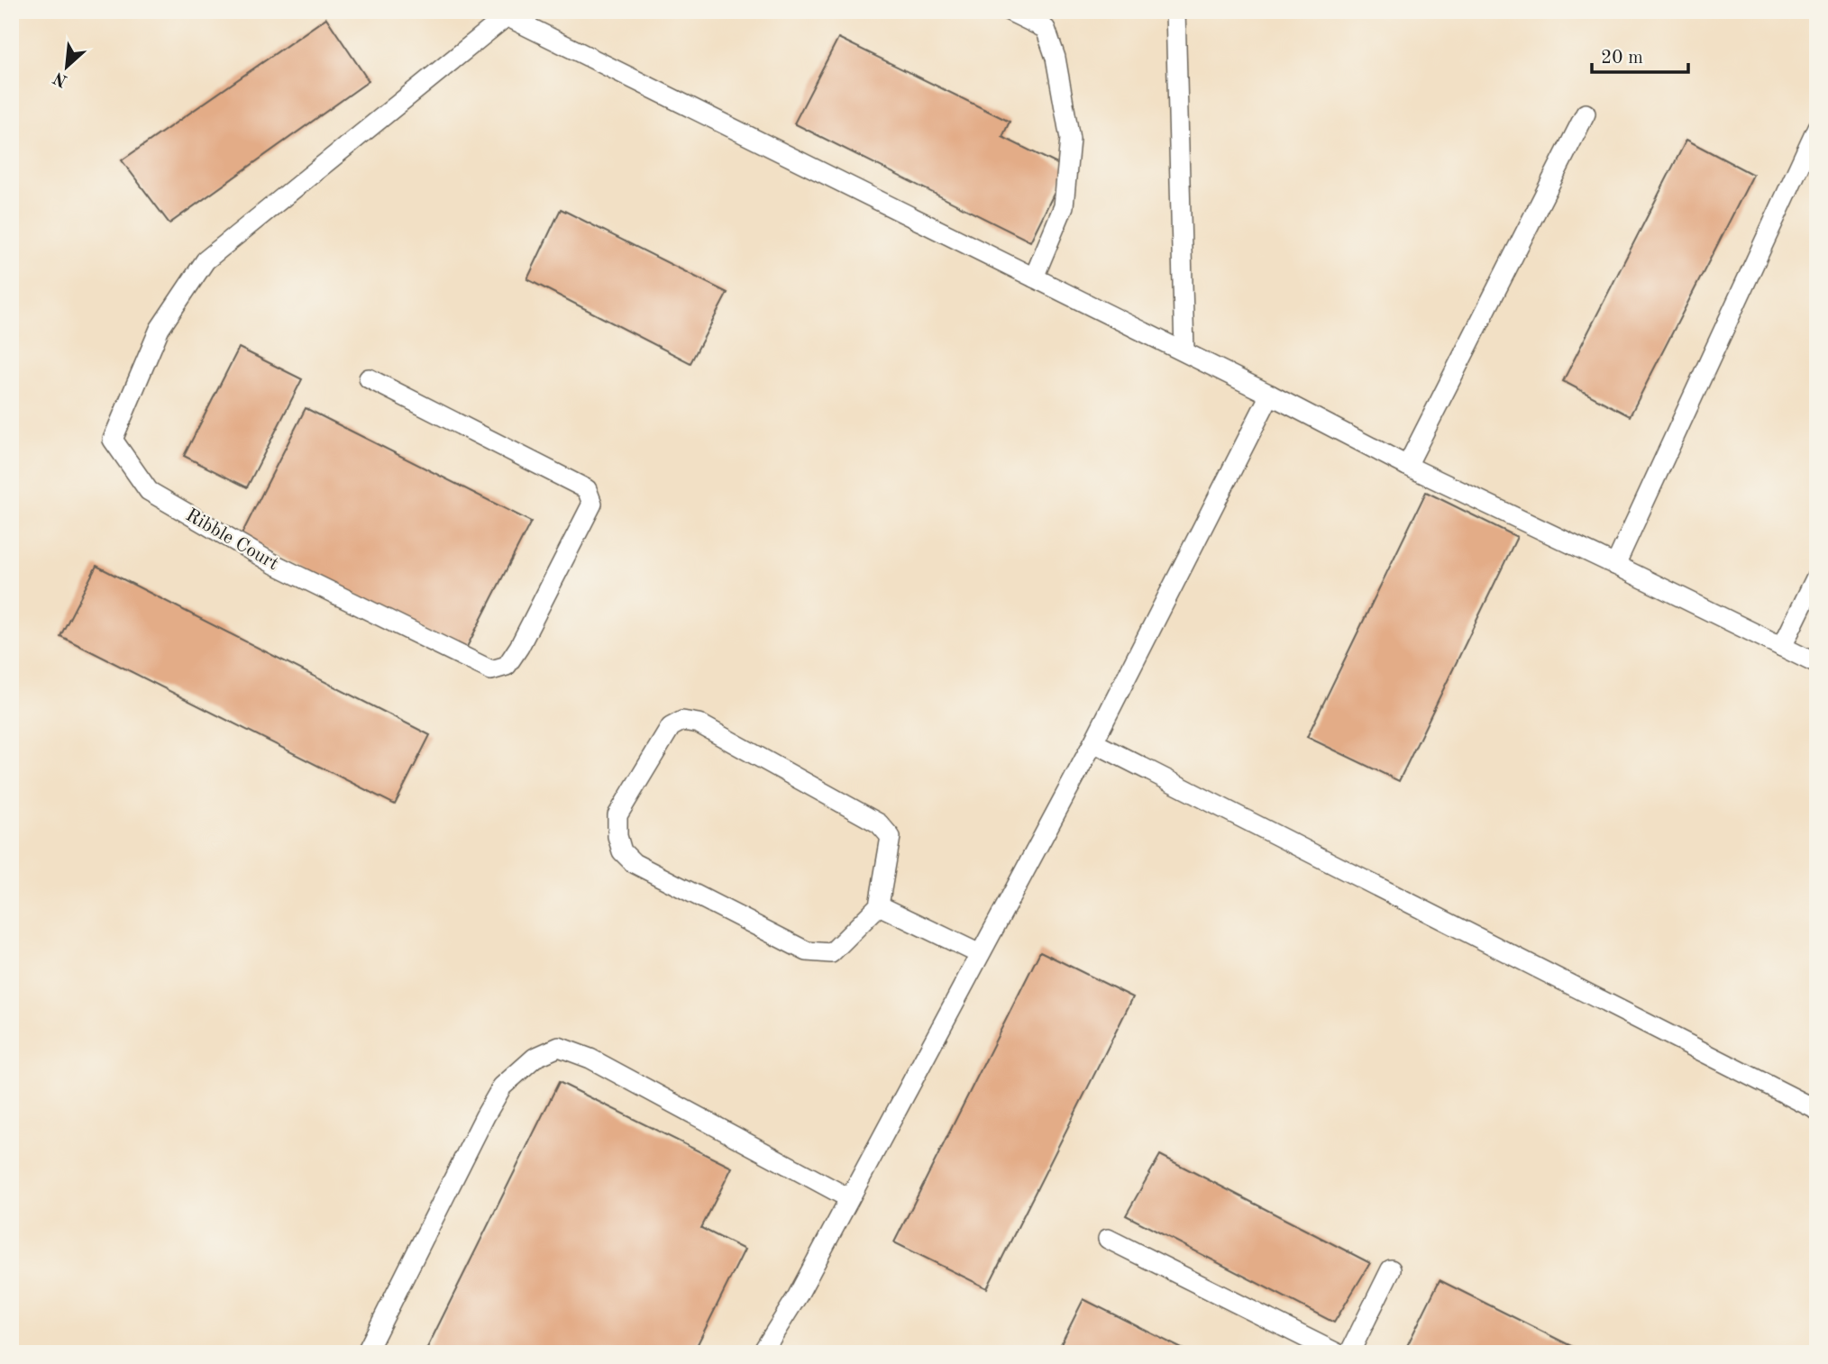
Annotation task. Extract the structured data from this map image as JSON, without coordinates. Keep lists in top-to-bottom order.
{
  "streets": {
    "lane": ["Ribble Court"]
  },
  "scale_bar": "20 m",
  "north": "bottom left"
}
